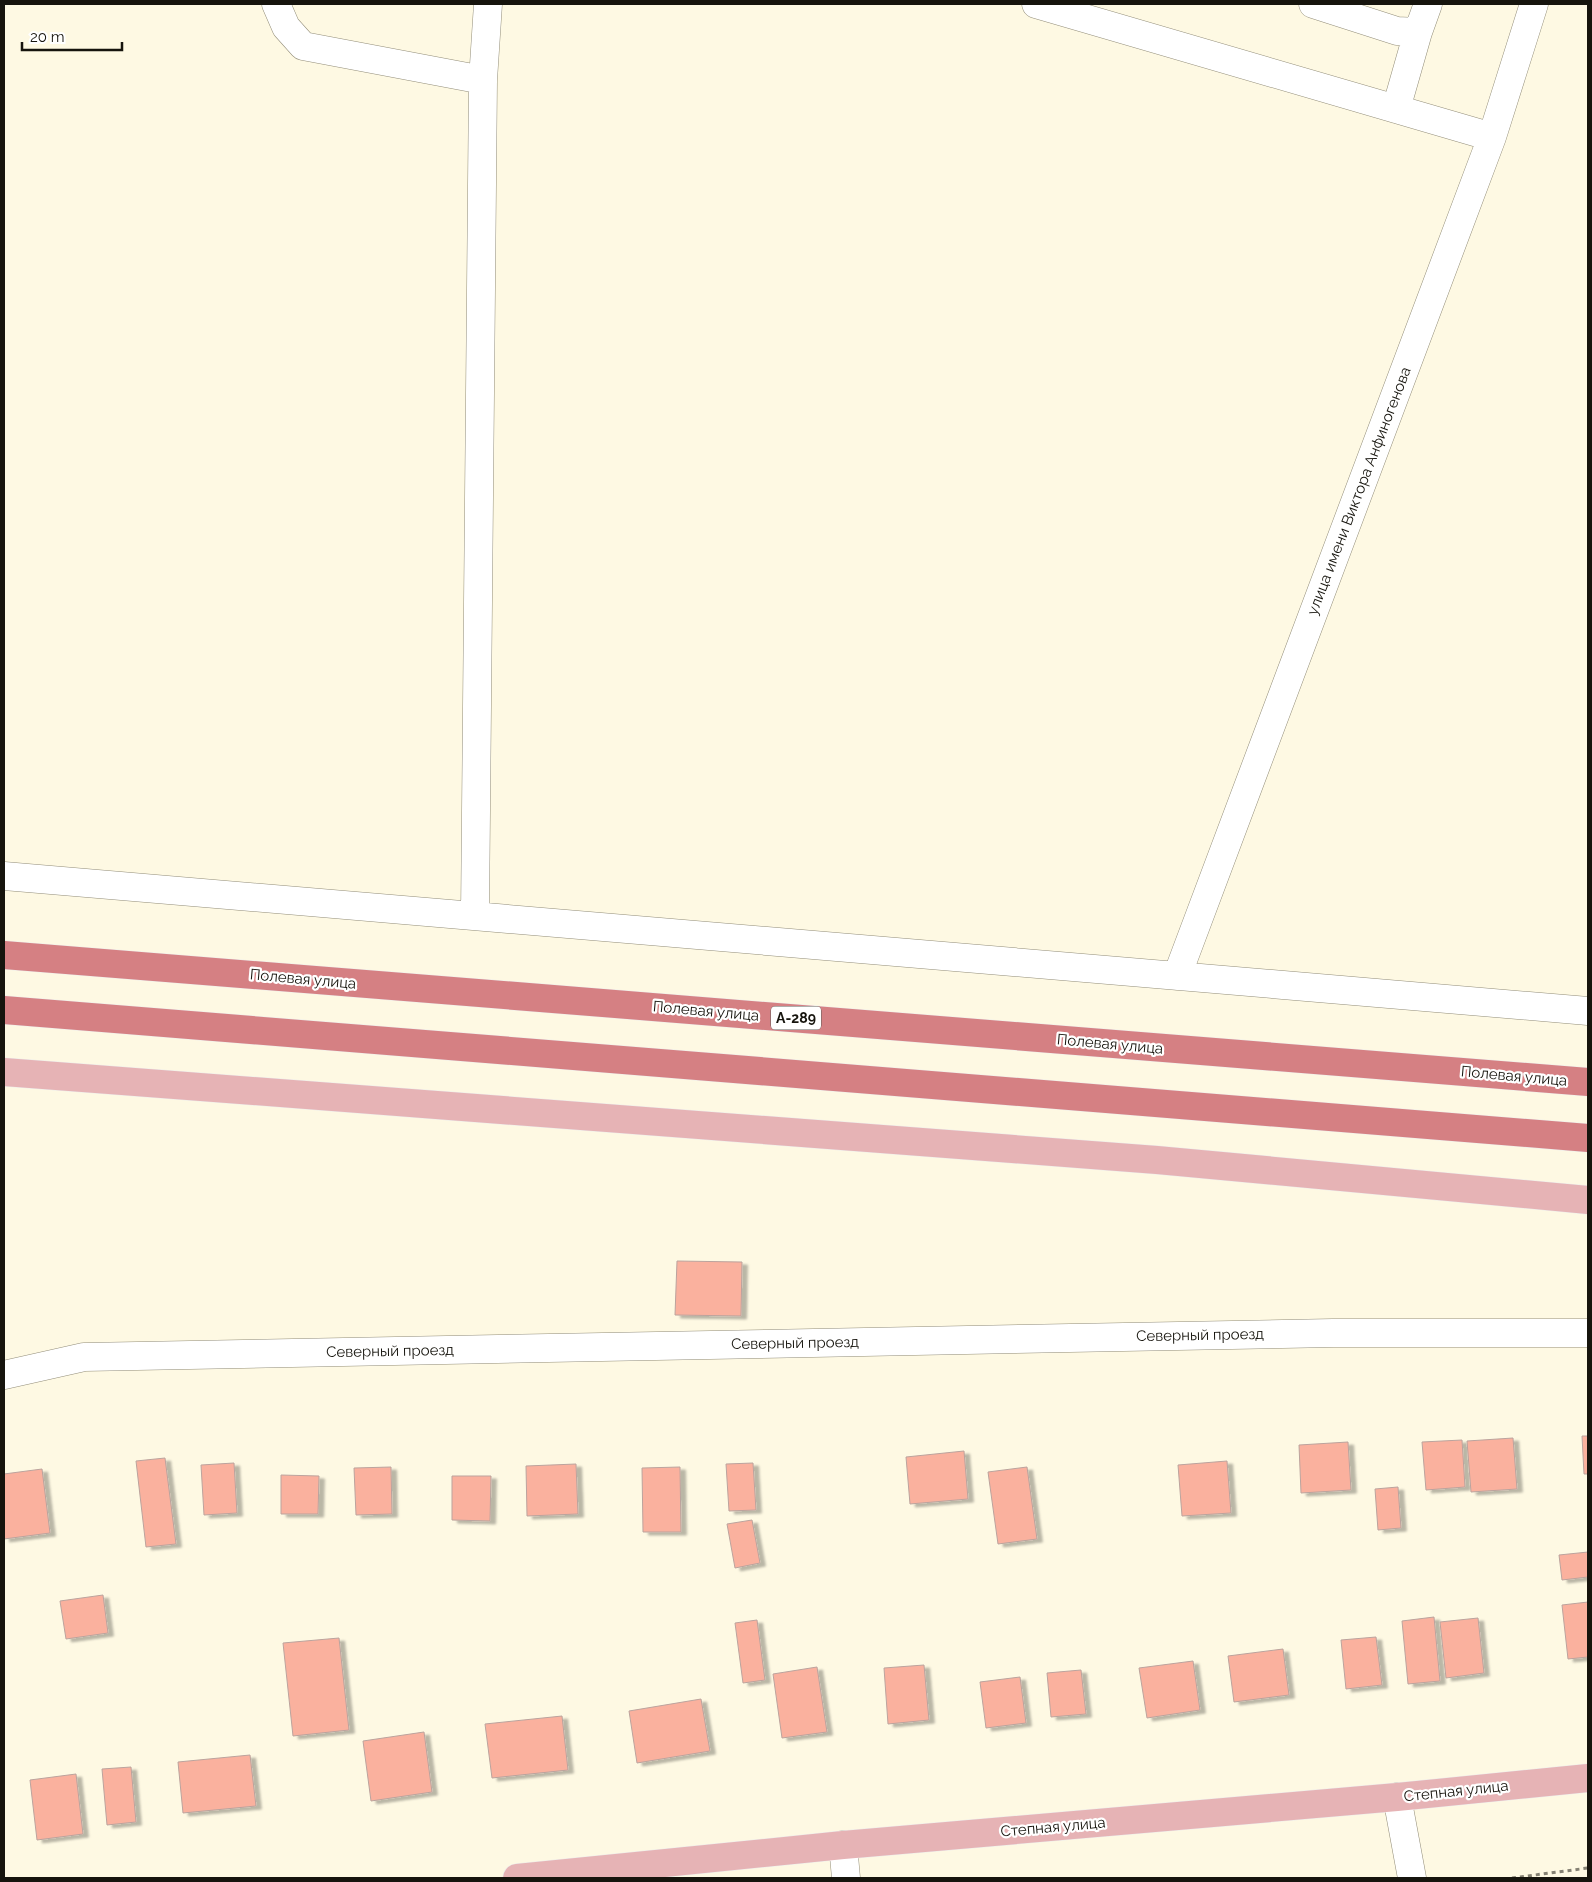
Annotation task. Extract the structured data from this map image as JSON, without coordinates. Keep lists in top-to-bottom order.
{
  "streets": {
    "highway": ["Полевая улица", "А-289"],
    "main road": ["Степная улица"],
    "street": ["улица имени Виктора Анфиногенова", "Северный проезд"]
  },
  "scale_bar": "20 m"
}
